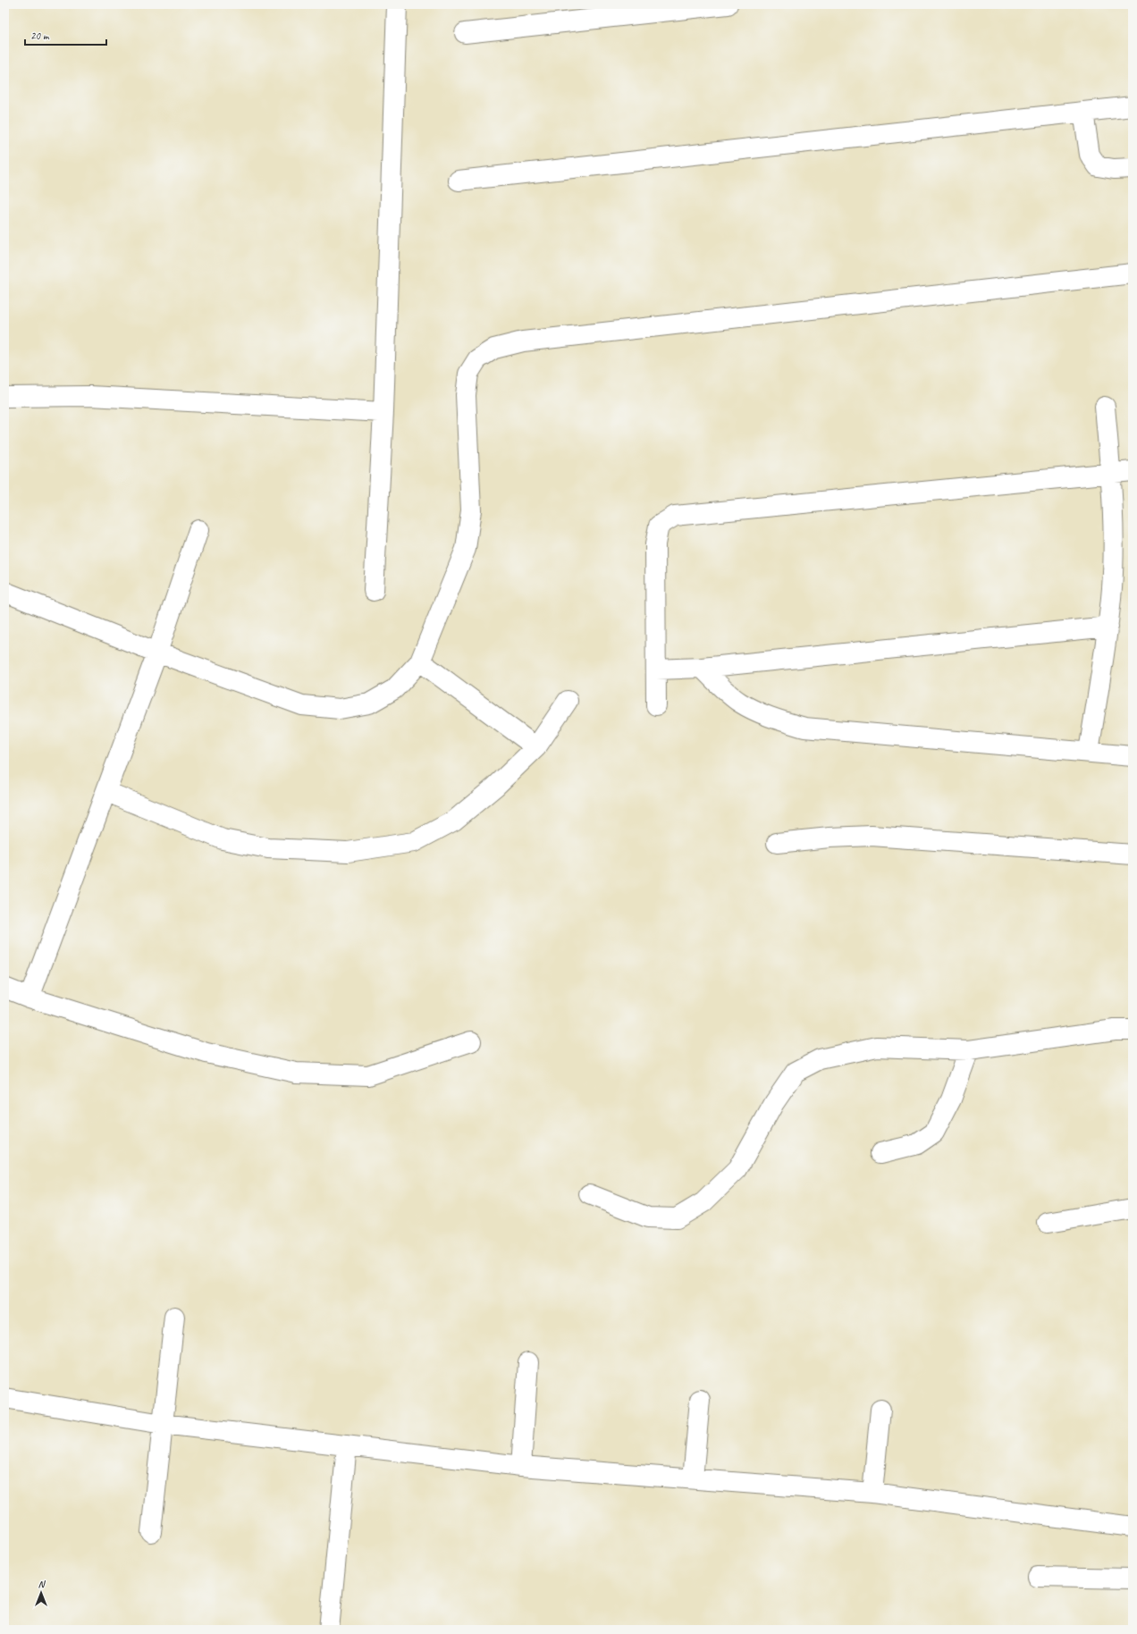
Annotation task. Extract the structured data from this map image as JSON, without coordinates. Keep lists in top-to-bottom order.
{
  "scale_bar": "20 m",
  "north": "top"
}
